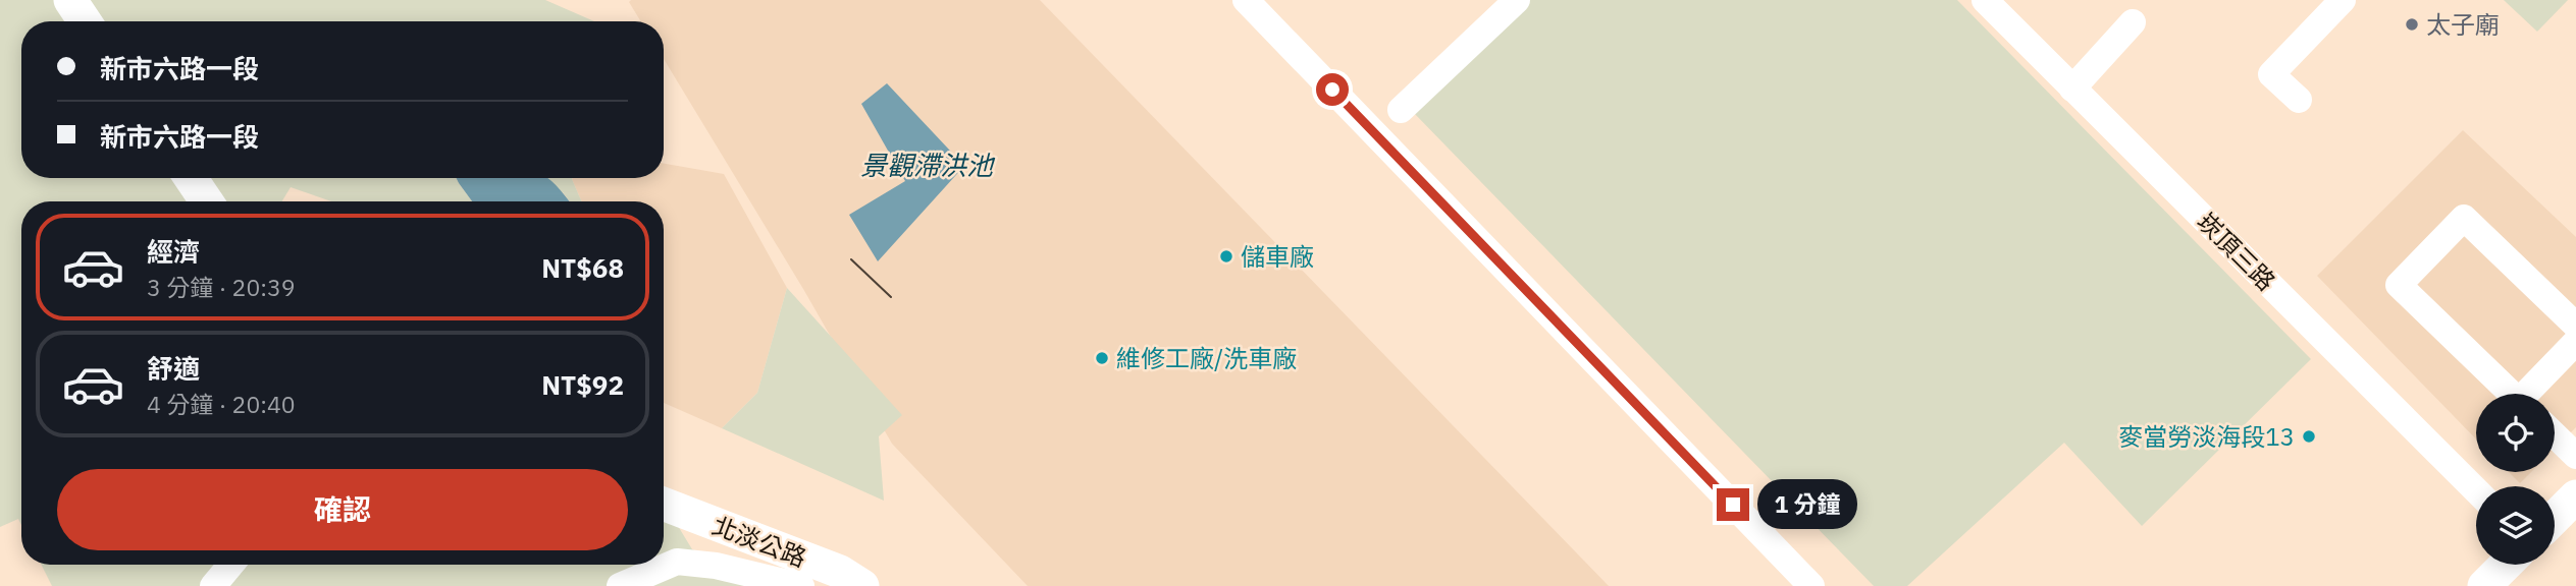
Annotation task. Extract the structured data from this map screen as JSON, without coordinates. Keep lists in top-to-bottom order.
{
  "streets": {
    "main road": ["北淡公路"],
    "street": ["崁頂三路"]
  },
  "water": ["景觀滯洪池"],
  "places": [
    "太子廟",
    "儲車廠",
    "維修工廠/洗車廠",
    "麥當勞淡海段13"
  ],
  "page": {
    "banner": ["新市六路一段", "新市六路一段"],
    "list": [
      {
        "name": "經濟",
        "note": "3 分鐘 · 20:39",
        "value": "NT$68"
      },
      {
        "name": "舒適",
        "note": "4 分鐘 · 20:40",
        "value": "NT$92"
      }
    ],
    "buttons": "確認",
    "bubble": "1 分鐘"
  }
}
